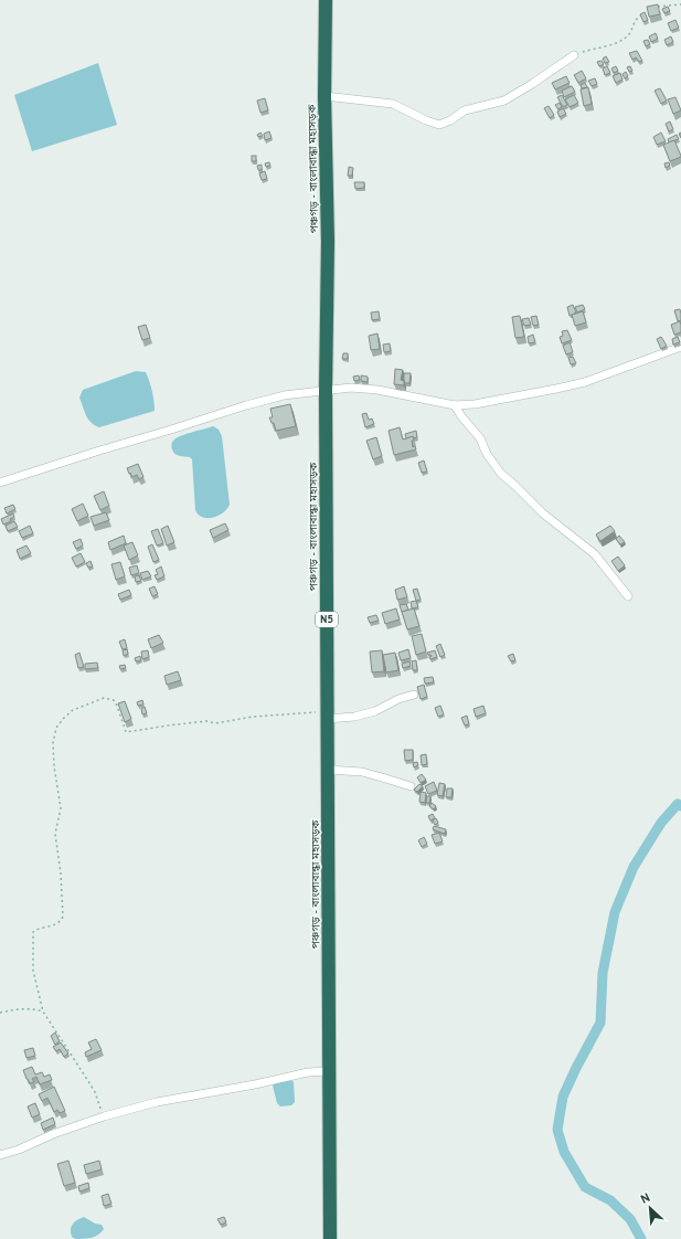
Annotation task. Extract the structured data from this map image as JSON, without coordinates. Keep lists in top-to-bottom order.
{
  "streets": {
    "highway": ["পঞ্চগড় - বাংলাবান্ধা মহাসড়ক", "N5"]
  },
  "north": "top left"
}
